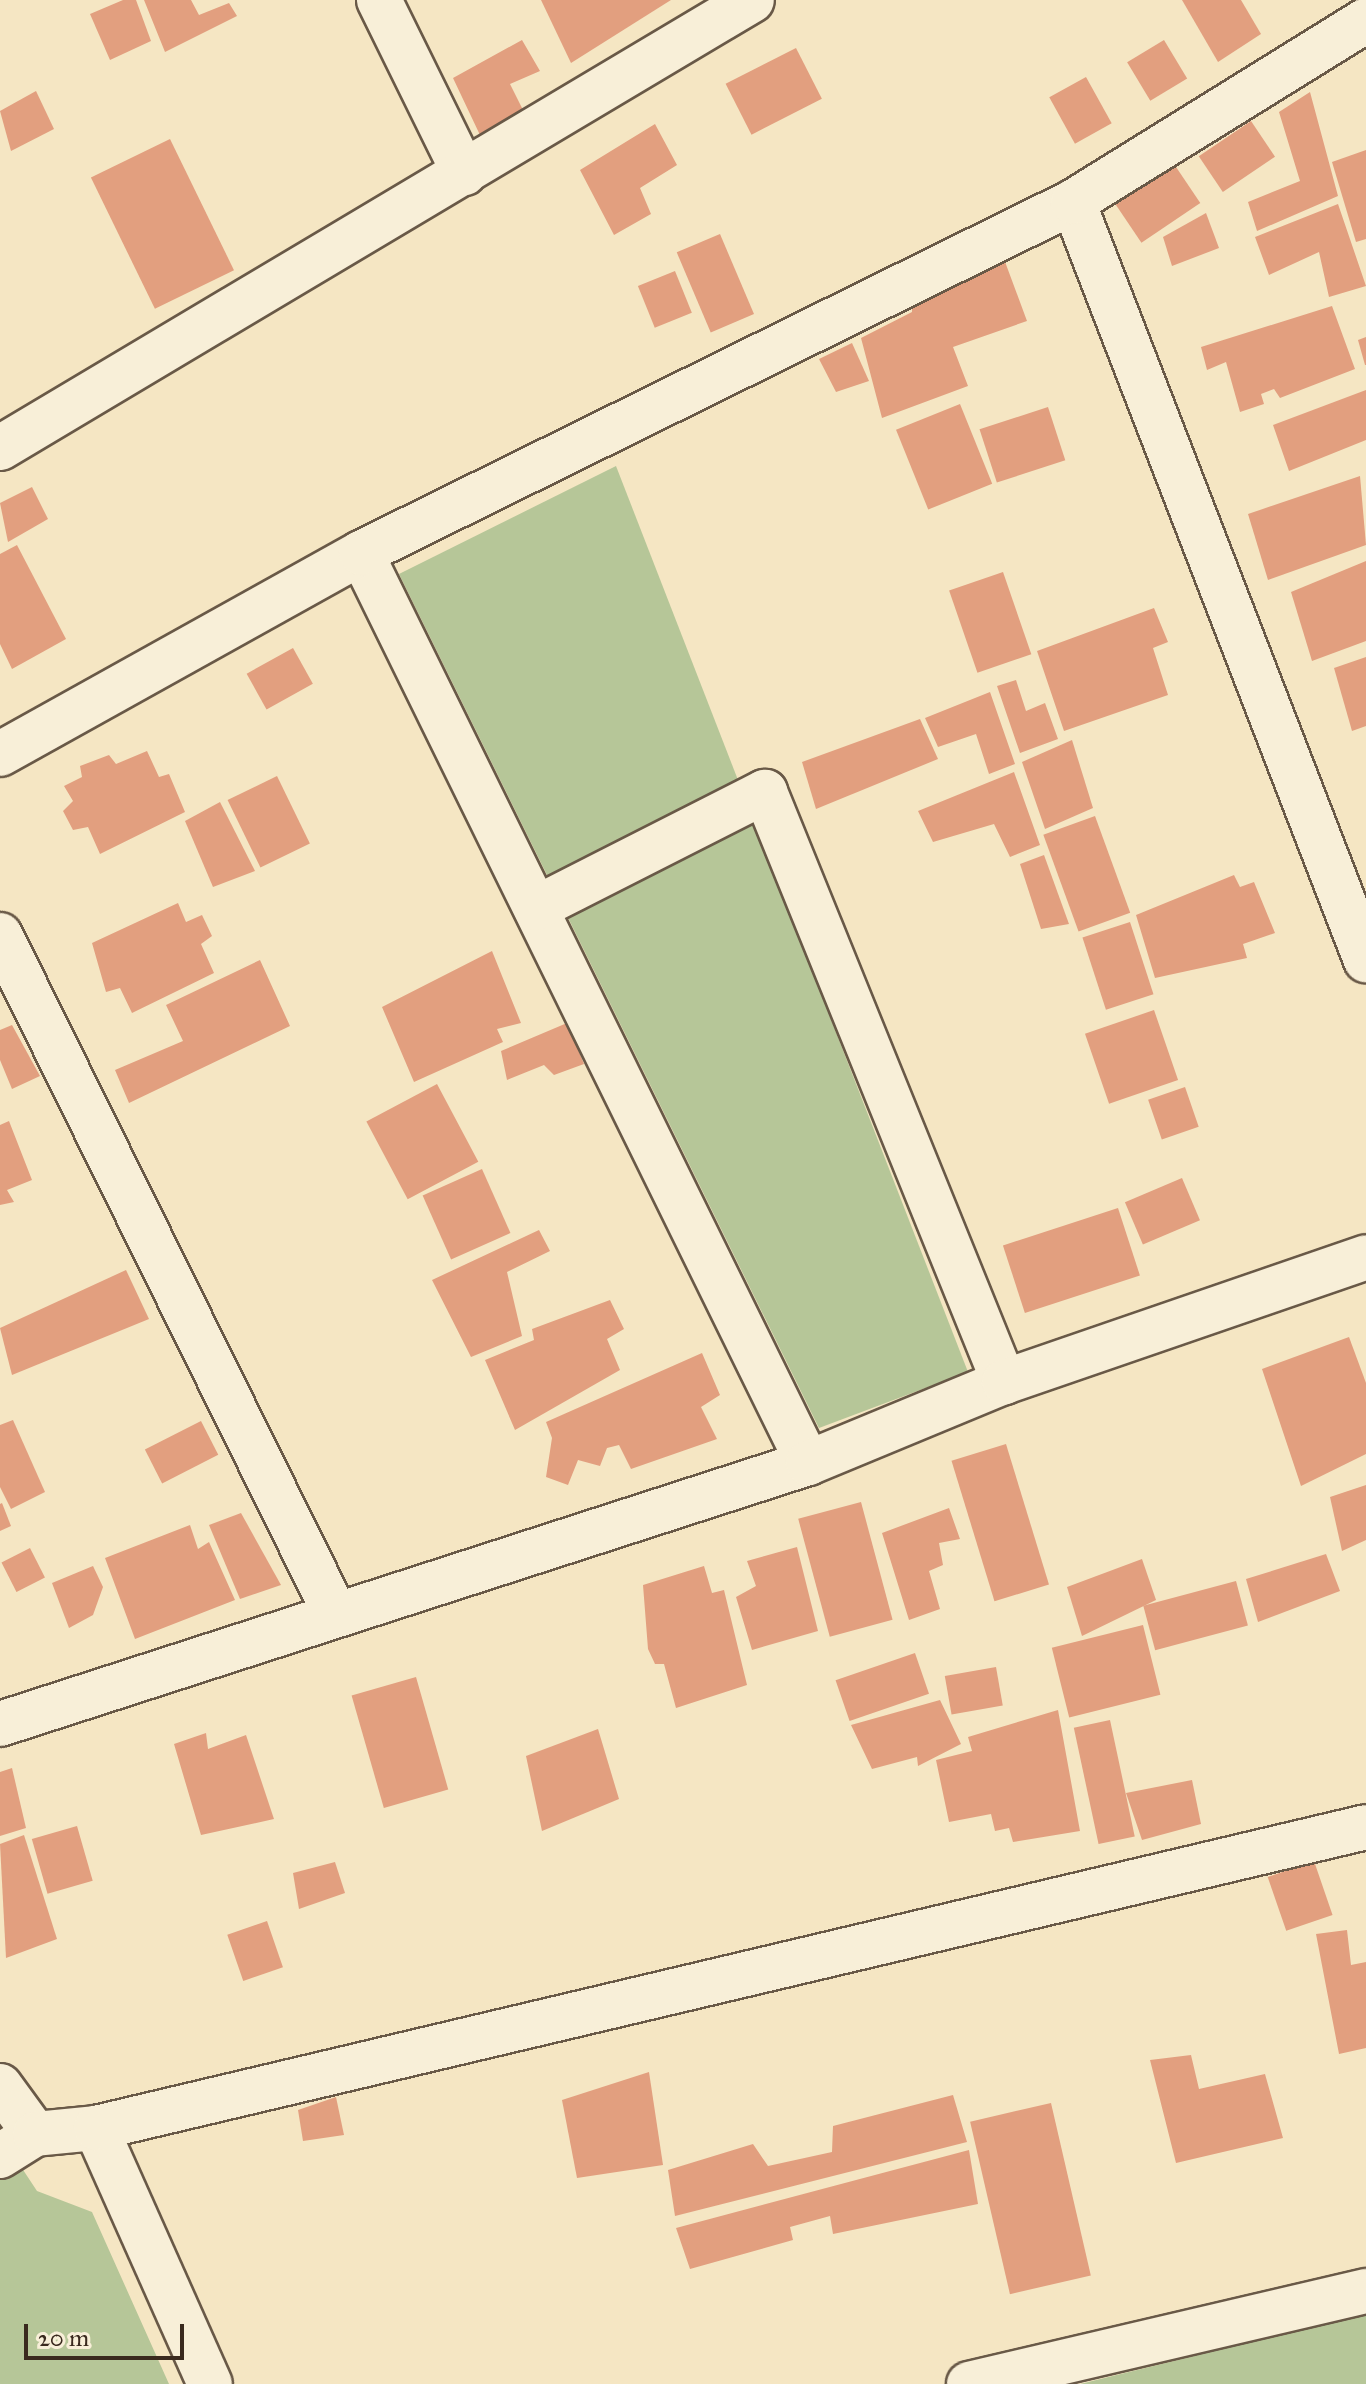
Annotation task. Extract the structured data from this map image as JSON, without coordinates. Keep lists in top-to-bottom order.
{
  "scale_bar": "20 m"
}
